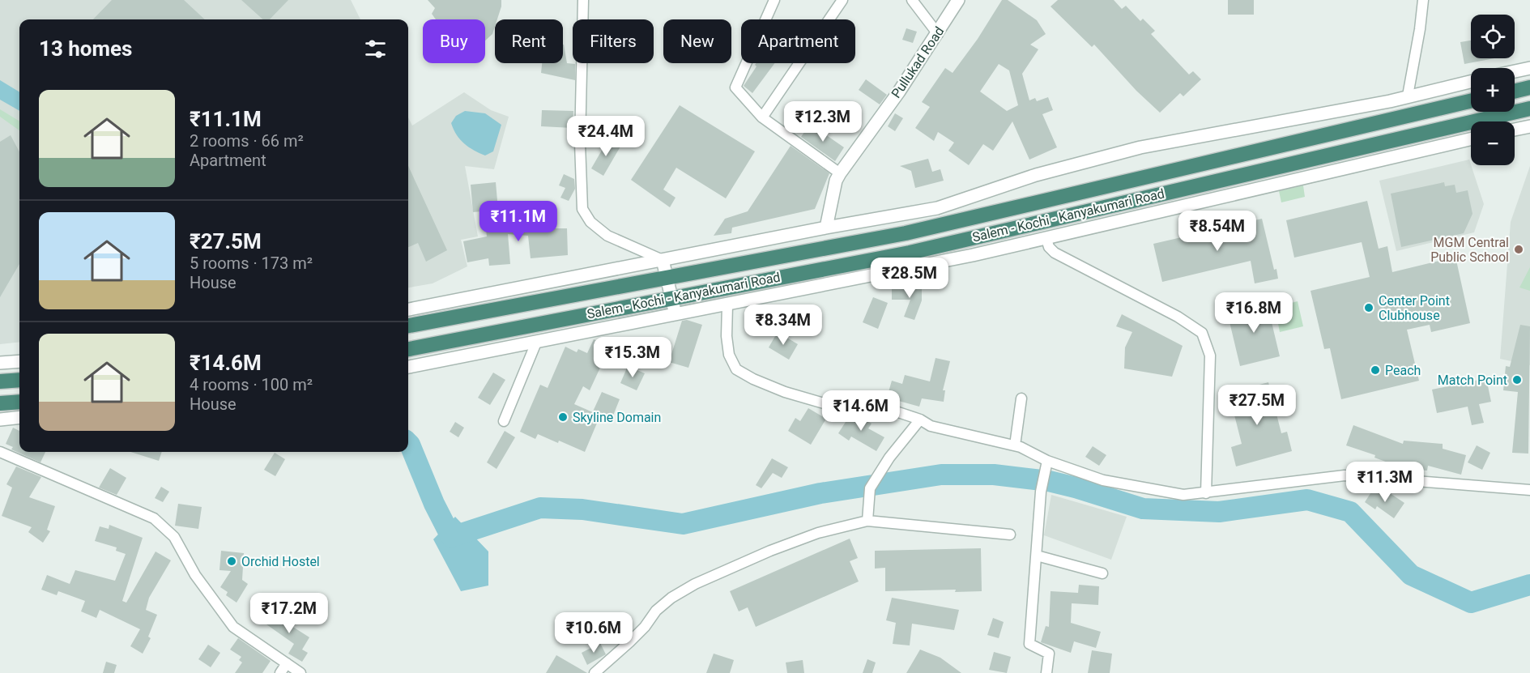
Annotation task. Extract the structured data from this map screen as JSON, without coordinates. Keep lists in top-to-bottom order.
{
  "streets": {
    "highway": ["Salem - Kochi - Kanyakumari Road"],
    "street": ["Pullukad Road"]
  },
  "places": [
    "MGM Central Public School",
    "Center Point Clubhouse",
    "Peach",
    "Match Point",
    "Skyline Domain",
    "Orchid Hostel"
  ],
  "page": {
    "map_buttons": ["+", "−"],
    "chip": [
      "Buy",
      "Rent",
      "Filters",
      "New",
      "Apartment"
    ],
    "heading": "13 homes",
    "list": [
      {
        "name": "₹11.1M",
        "note": "2 rooms · 66 m² · Apartment"
      },
      {
        "name": "₹27.5M",
        "note": "5 rooms · 173 m² · House"
      },
      {
        "name": "₹14.6M",
        "note": "4 rooms · 100 m² · House"
      }
    ],
    "price": [
      "₹12.3M",
      "₹24.4M",
      "₹11.1M",
      "₹8.54M",
      "₹28.5M",
      "₹16.8M",
      "₹8.34M",
      "₹15.3M",
      "₹27.5M",
      "₹14.6M",
      "₹11.3M",
      "₹17.2M",
      "₹10.6M"
    ]
  }
}
